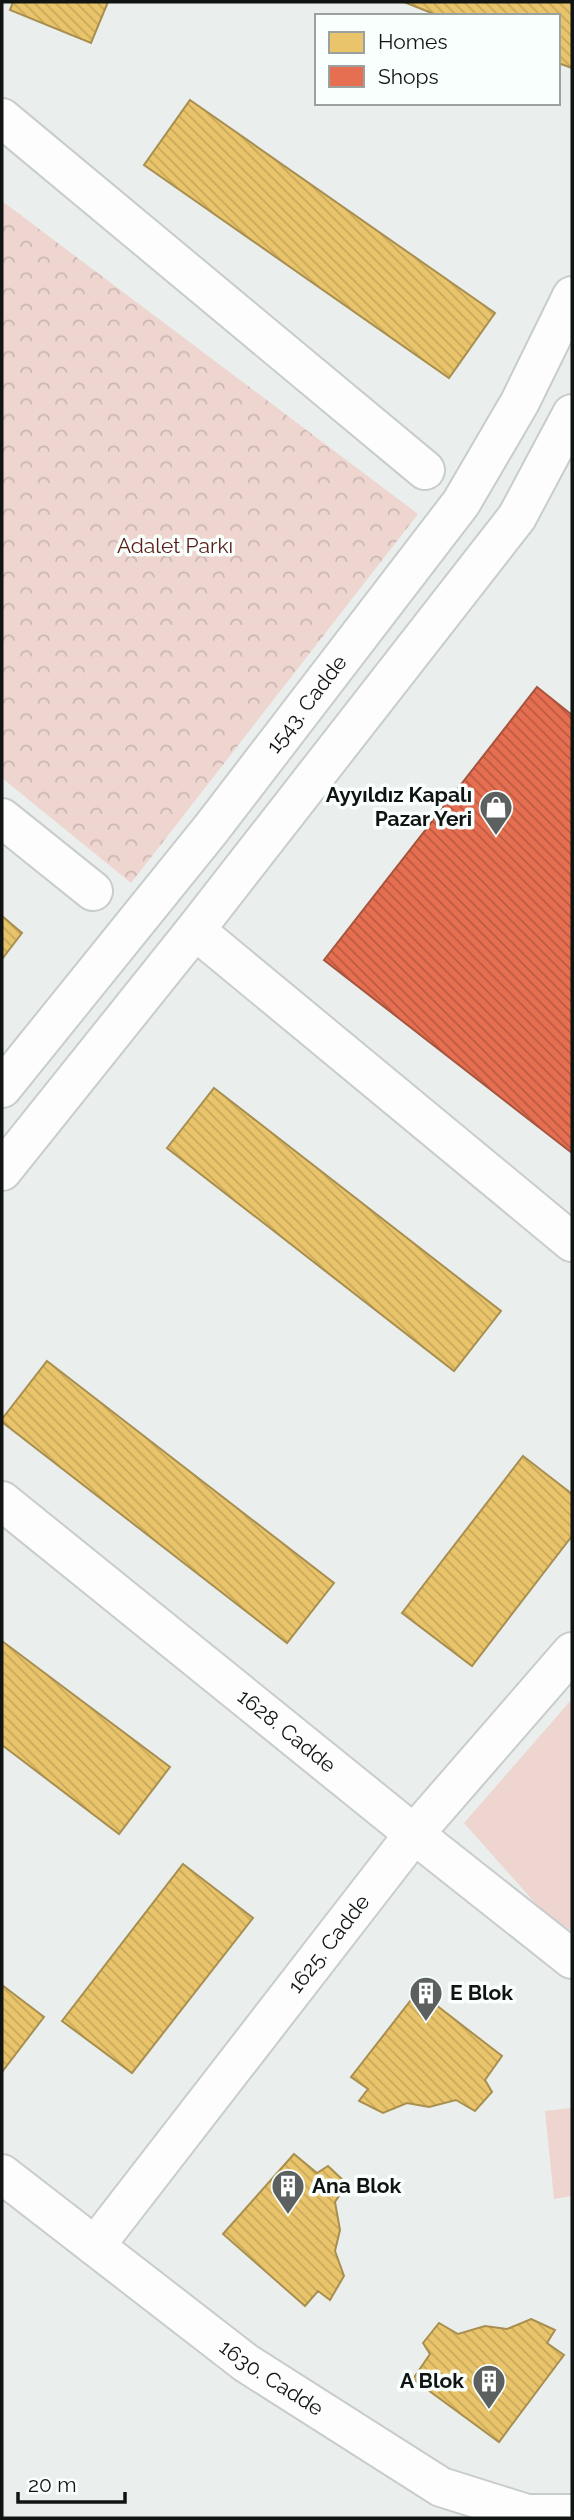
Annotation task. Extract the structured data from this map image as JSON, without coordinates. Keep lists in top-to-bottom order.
{
  "streets": {
    "street": [
      "1543. Cadde",
      "1628. Cadde",
      "1625. Cadde",
      "1630. Cadde"
    ]
  },
  "crossings": [
    ["1628. Cadde", "1625. Cadde"],
    ["1625. Cadde", "1630. Cadde"]
  ],
  "parks": ["Adalet Parkı"],
  "places": {
    "shop": ["Ayyıldız Kapalı Pazar Yeri"],
    "building": ["E Blok", "Ana Blok", "A Blok"]
  },
  "legend": ["Homes", "Shops"],
  "scale_bar": "20 m"
}
